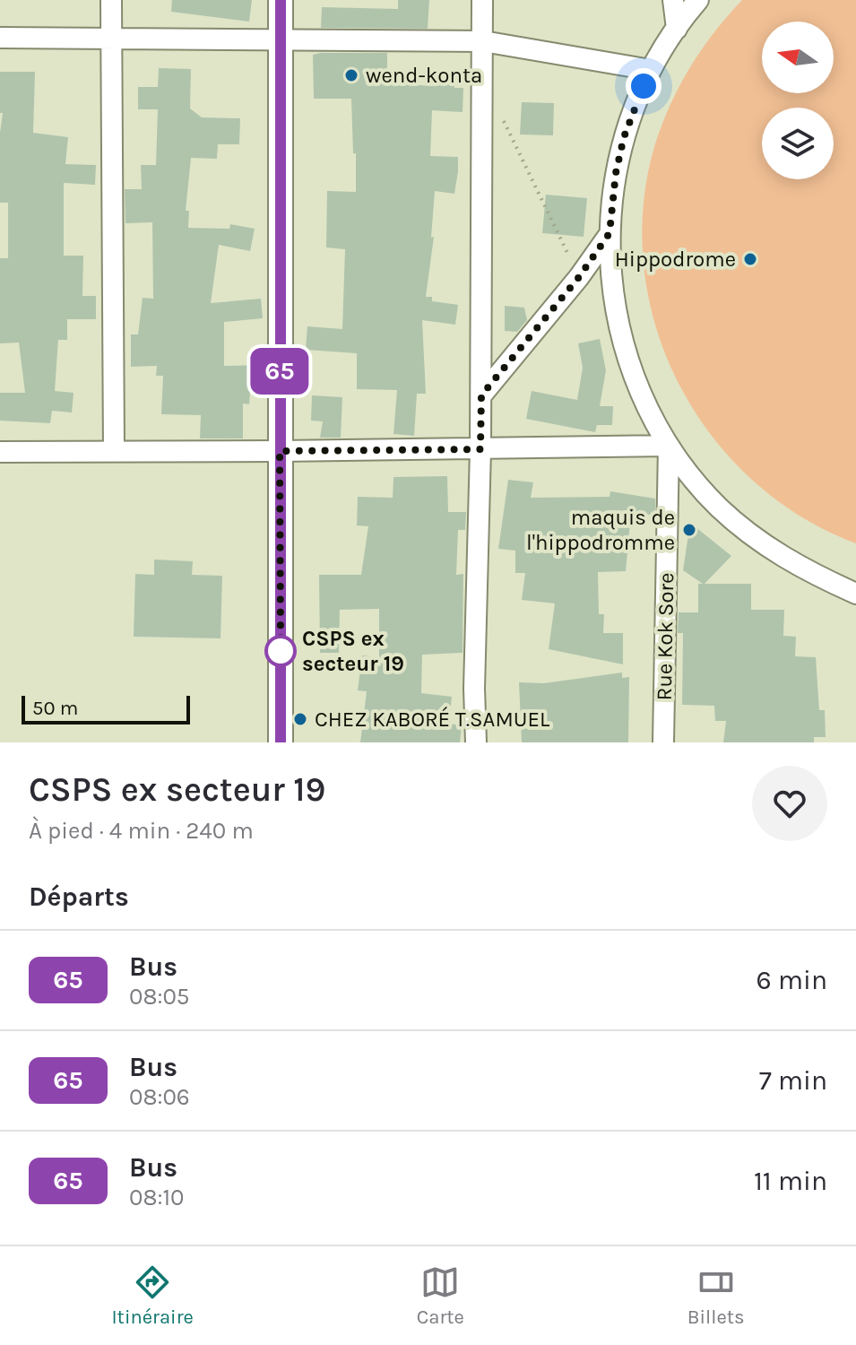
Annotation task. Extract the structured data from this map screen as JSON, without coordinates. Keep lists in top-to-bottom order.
{
  "streets": {
    "street": ["Rue Kok Sore"]
  },
  "places": [
    "wend-konta",
    "Hippodrome",
    "maquis de l'hippodromme",
    "CSPS ex secteur 19",
    "CHEZ KABORÉ T.SAMUEL"
  ],
  "lines": ["bus line 65"],
  "scale_bar": "50 m",
  "north": "left",
  "page": {
    "on_map": "65",
    "scale": "50 m",
    "heading": [
      ["CSPS ex secteur 19", "À pied · 4 min · 240 m"],
      "Départs"
    ],
    "list": [
      {
        "mark": "65",
        "name": "Bus",
        "note": "08:05",
        "value": "6 min"
      },
      {
        "mark": "65",
        "name": "Bus",
        "note": "08:06",
        "value": "7 min"
      },
      {
        "mark": "65",
        "name": "Bus",
        "note": "08:10",
        "value": "11 min"
      }
    ],
    "tabs": ["Itinéraire", "Carte", "Billets"]
  }
}
